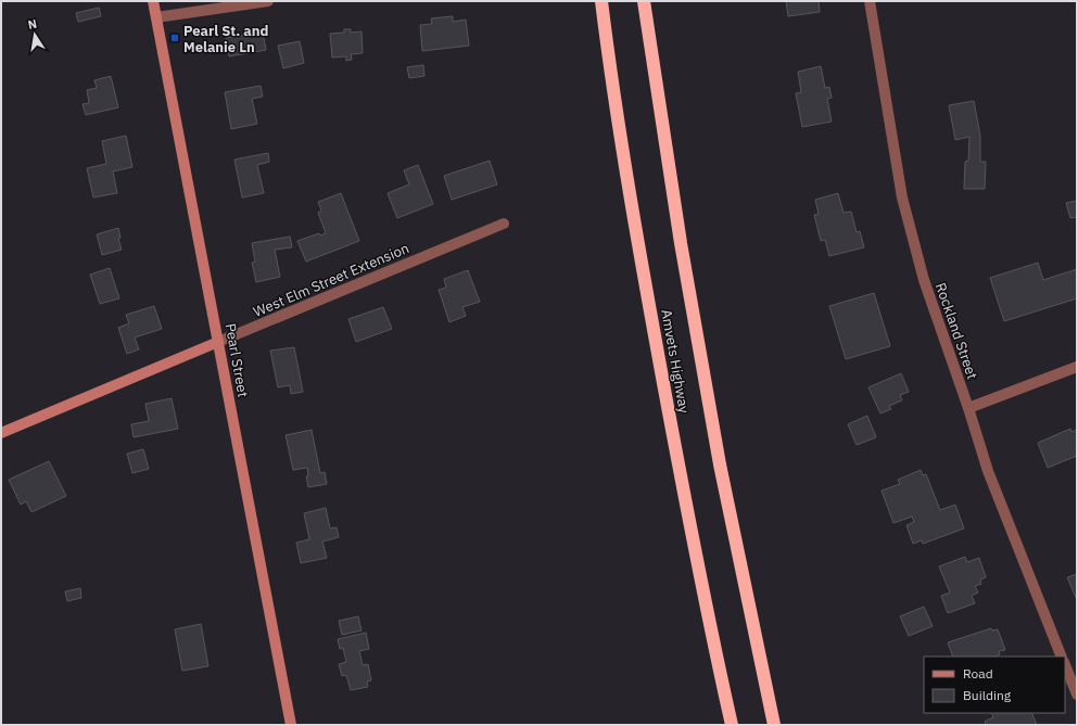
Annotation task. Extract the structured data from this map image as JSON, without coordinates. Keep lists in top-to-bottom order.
{
  "streets": {
    "highway": ["Amvets Highway"],
    "street": ["West Elm Street Extension", "Rockland Street", "Pearl Street"]
  },
  "crossings": [
    ["West Elm Street Extension", "Pearl Street"]
  ],
  "places": {
    "transit": ["Pearl St. and Melanie Ln"]
  },
  "legend": ["Road", "Building"],
  "north": "top"
}
